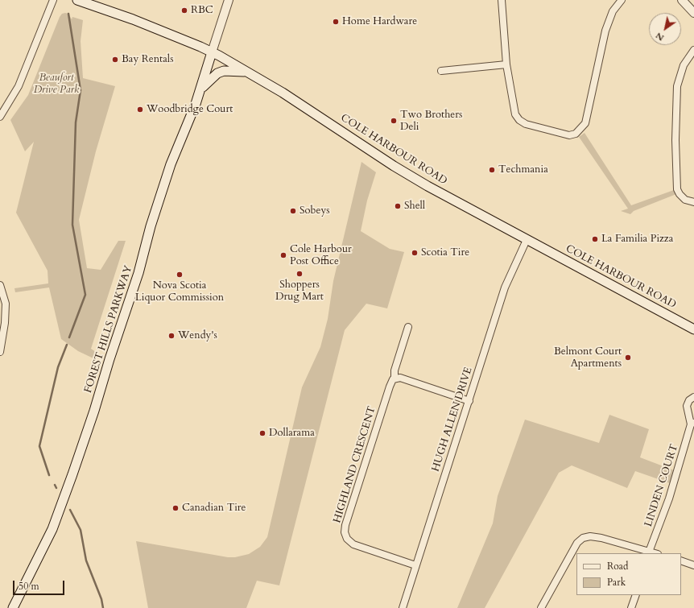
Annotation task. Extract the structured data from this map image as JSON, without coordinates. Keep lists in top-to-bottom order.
{
  "streets": {
    "main road": ["COLE HARBOUR ROAD", "FOREST HILLS PARKWAY"],
    "street": ["HUGH ALLEN DRIVE", "HIGHLAND CRESCENT", "LINDEN COURT"]
  },
  "crossings": [
    ["COLE HARBOUR ROAD", "FOREST HILLS PARKWAY"],
    ["COLE HARBOUR ROAD", "HUGH ALLEN DRIVE"],
    ["HUGH ALLEN DRIVE", "HIGHLAND CRESCENT"]
  ],
  "parks": ["Beaufort Drive Park"],
  "places": [
    "RBC",
    "Home Hardware",
    "Bay Rentals",
    "Woodbridge Court",
    "Two Brothers Deli",
    "Techmania",
    "Shell",
    "Sobeys",
    "La Familia Pizza",
    "Scotia Tire",
    "Cole Harbour Post Office",
    "Shoppers Drug Mart",
    "Nova Scotia Liquor Commission",
    "Wendy's",
    "Belmont Court Apartments",
    "Dollarama",
    "Canadian Tire"
  ],
  "legend": ["Road", "Park"],
  "scale_bar": "50 m",
  "north": "bottom left"
}
